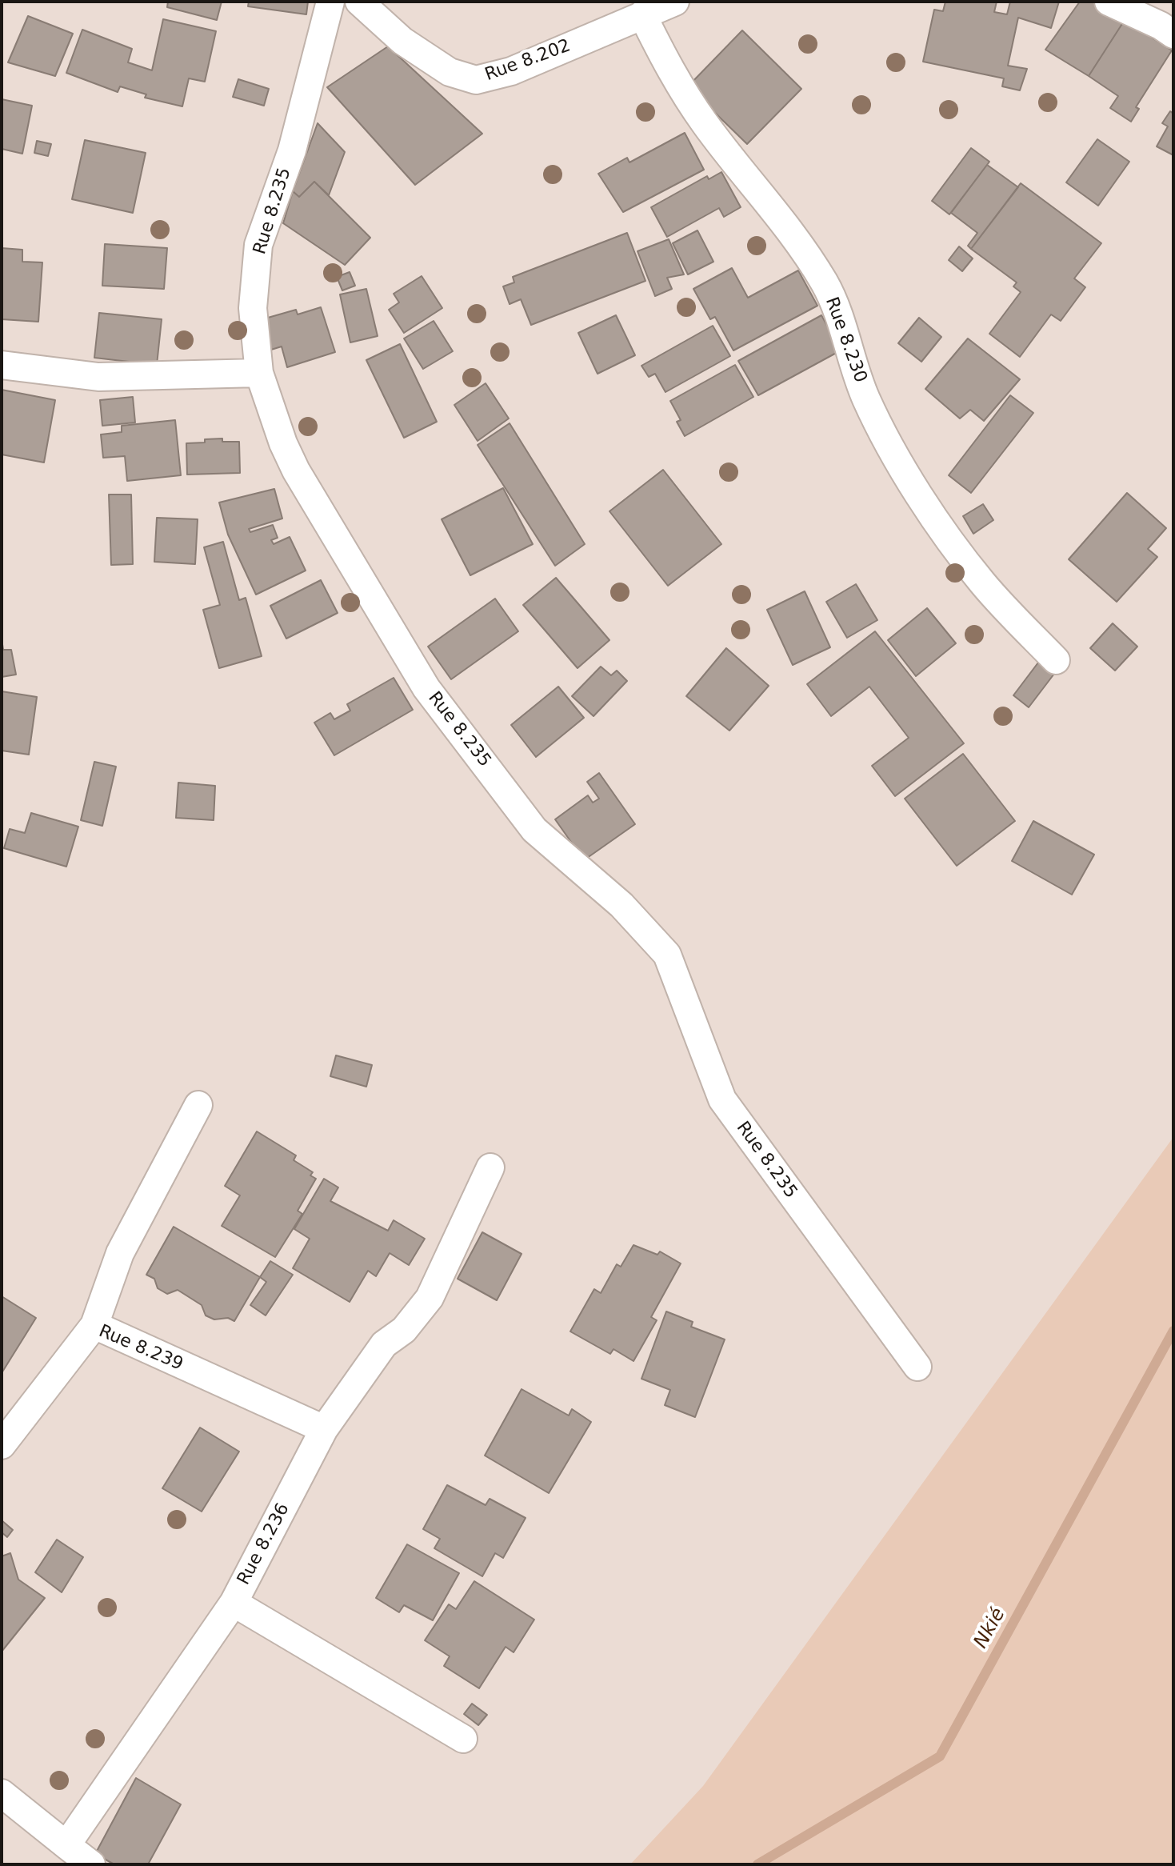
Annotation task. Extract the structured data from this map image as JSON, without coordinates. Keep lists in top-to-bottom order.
{
  "streets": {
    "street": [
      "Rue 8.202",
      "Rue 8.235",
      "Rue 8.230",
      "Rue 8.239",
      "Rue 8.236"
    ]
  },
  "crossings": [
    ["Rue 8.202", "Rue 8.230"],
    ["Rue 8.239", "Rue 8.236"]
  ],
  "water": ["Nkié"]
}
